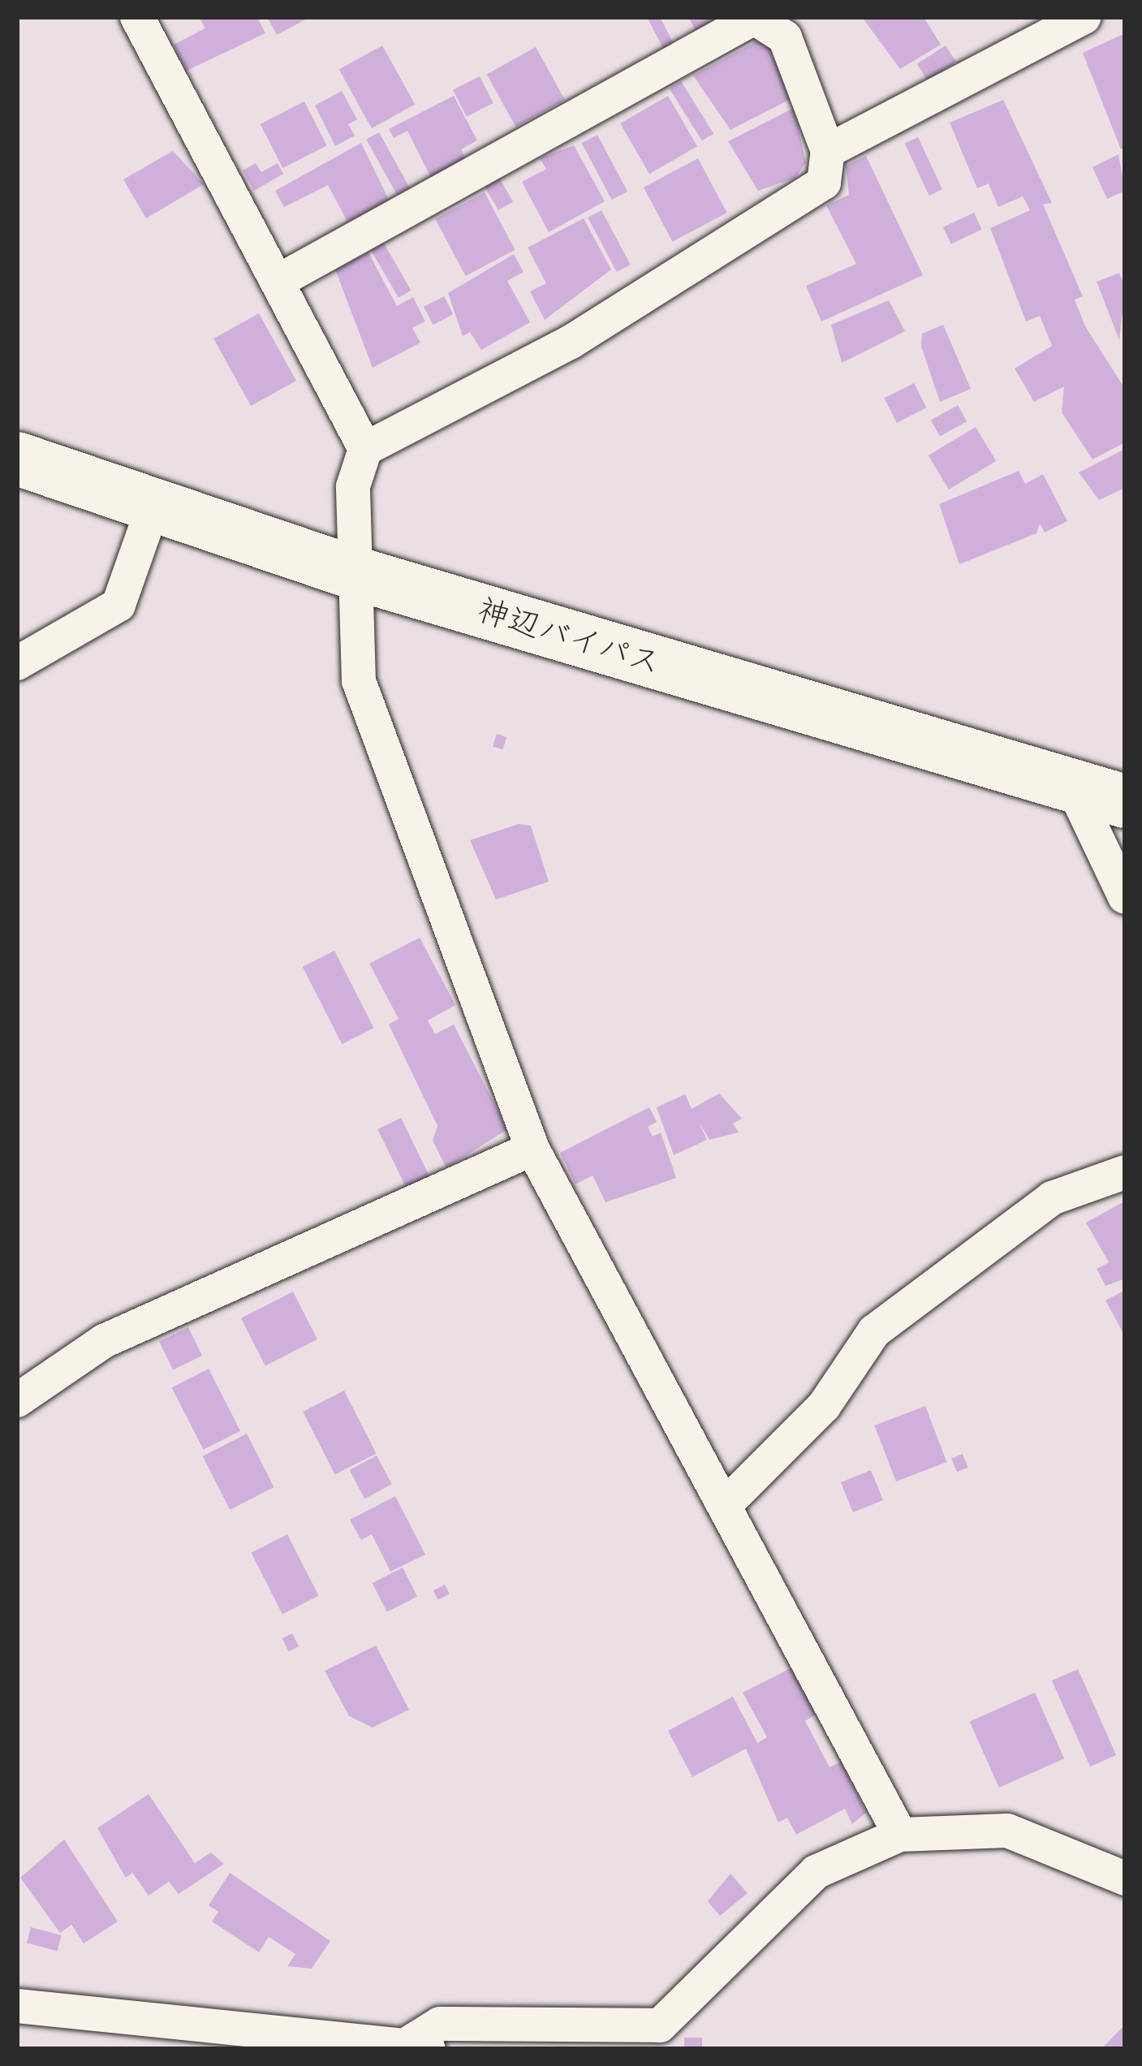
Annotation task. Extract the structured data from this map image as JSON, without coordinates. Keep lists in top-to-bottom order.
{
  "streets": {
    "highway": ["神辺バイパス"]
  }
}
